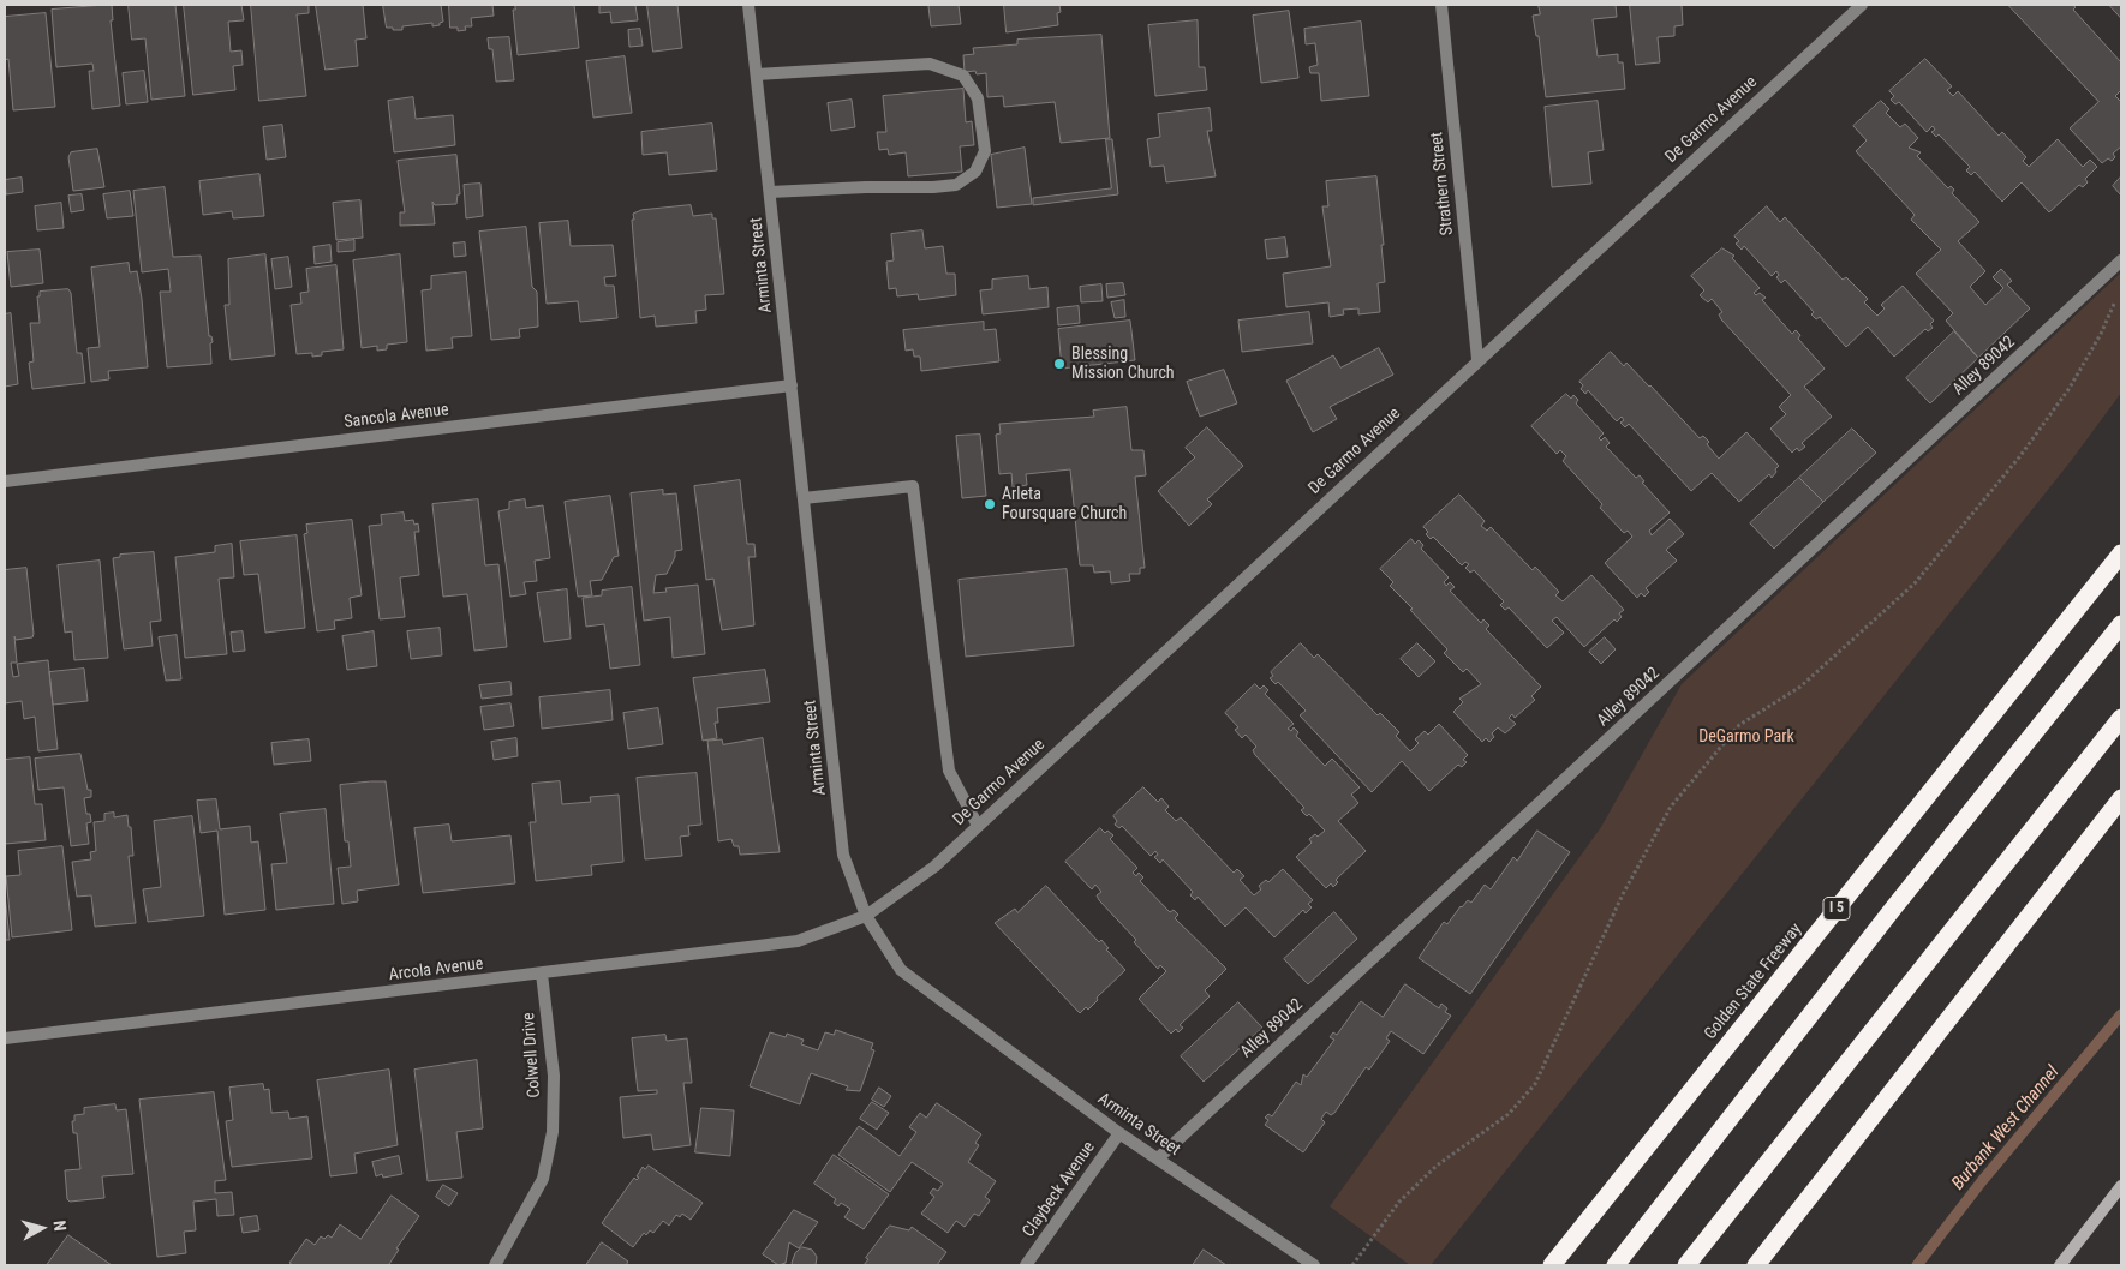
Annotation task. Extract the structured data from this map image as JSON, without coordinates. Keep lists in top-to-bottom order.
{
  "streets": {
    "highway": ["I 5", "Golden State Freeway"],
    "street": [
      "De Garmo Avenue",
      "Strathern Street",
      "Arminta Street",
      "Alley 89042",
      "Sancola Avenue",
      "Arcola Avenue",
      "Colwell Drive",
      "Claybeck Avenue"
    ]
  },
  "crossings": [
    ["De Garmo Avenue", "Strathern Street"],
    ["De Garmo Avenue", "Arminta Street"],
    ["De Garmo Avenue", "Arcola Avenue"],
    ["Arminta Street", "Alley 89042"],
    ["Arminta Street", "Sancola Avenue"],
    ["Arminta Street", "Arcola Avenue"],
    ["Arminta Street", "Claybeck Avenue"],
    ["Arcola Avenue", "Colwell Drive"]
  ],
  "water": ["Burbank West Channel"],
  "parks": ["DeGarmo Park"],
  "places": ["Blessing Mission Church", "Arleta Foursquare Church"],
  "north": "right"
}
